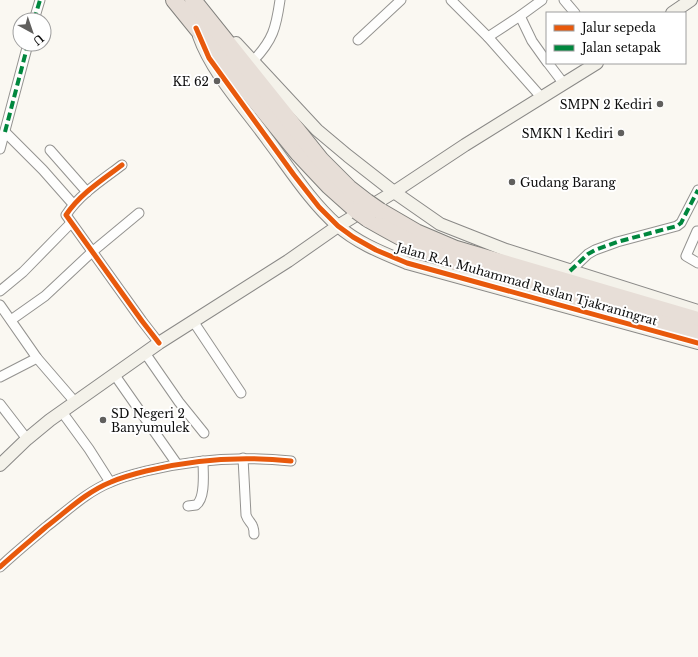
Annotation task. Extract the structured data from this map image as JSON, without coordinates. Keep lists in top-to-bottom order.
{
  "streets": {
    "highway": ["Jalan R.A. Muhammad Ruslan Tjakraningrat"]
  },
  "places": [
    "KE 62",
    "SMPN 2 Kediri",
    "SMKN 1 Kediri",
    "Gudang Barang",
    "SD Negeri 2 Banyumulek"
  ],
  "legend": ["Jalur sepeda", "Jalan setapak"],
  "north": "bottom right"
}
